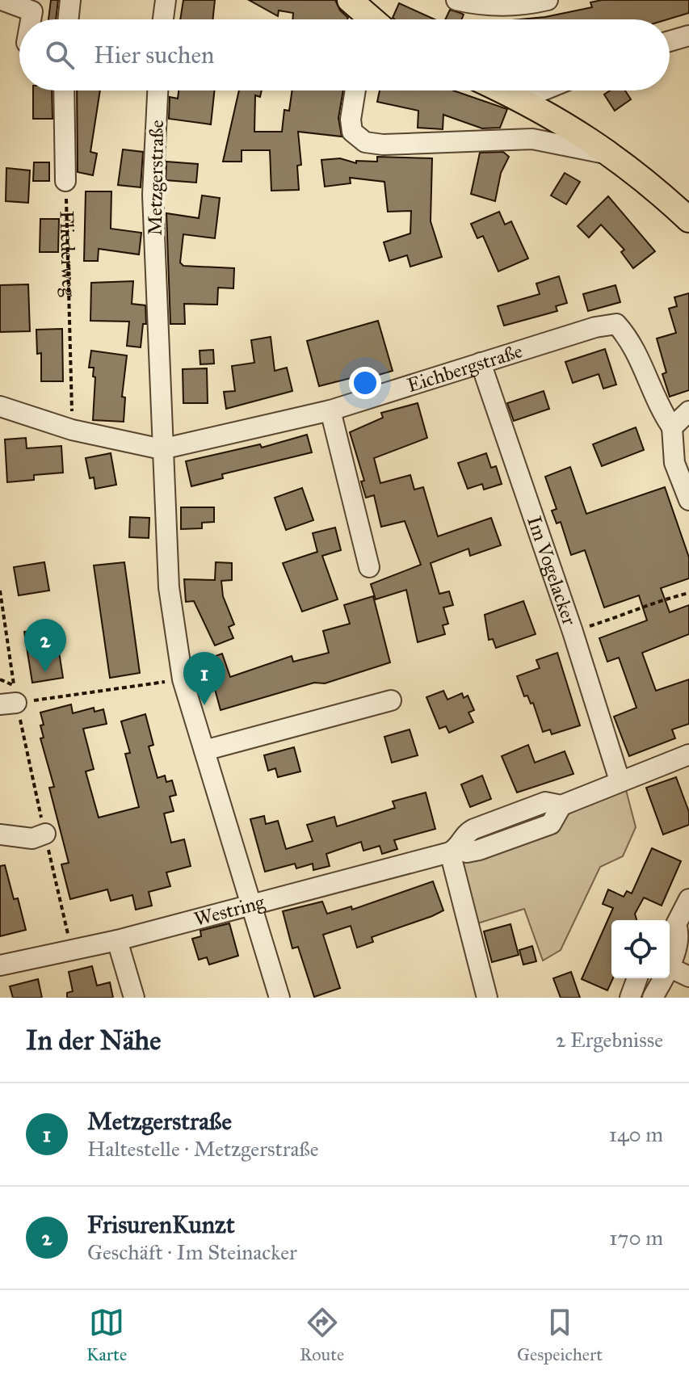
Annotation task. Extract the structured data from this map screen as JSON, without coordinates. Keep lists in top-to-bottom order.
{
  "streets": {
    "street": [
      "Metzgerstraße",
      "Eichbergstraße",
      "Im Vogelacker",
      "Westring"
    ],
    "path": ["Fliederweg"]
  },
  "crossings": [
    ["Metzgerstraße", "Eichbergstraße"],
    ["Metzgerstraße", "Westring"],
    ["Eichbergstraße", "Im Vogelacker"]
  ],
  "page": {
    "search": "Hier suchen",
    "pins": ["2", "1"],
    "heading": ["In der Nähe", "2 Ergebnisse"],
    "list": [
      {
        "mark": "1",
        "name": "Metzgerstraße",
        "note": "Haltestelle · Metzgerstraße",
        "value": "140 m"
      },
      {
        "mark": "2",
        "name": "FrisurenKunzt",
        "note": "Geschäft · Im Steinacker",
        "value": "170 m"
      }
    ],
    "nav": ["Karte", "Route", "Gespeichert"]
  }
}
